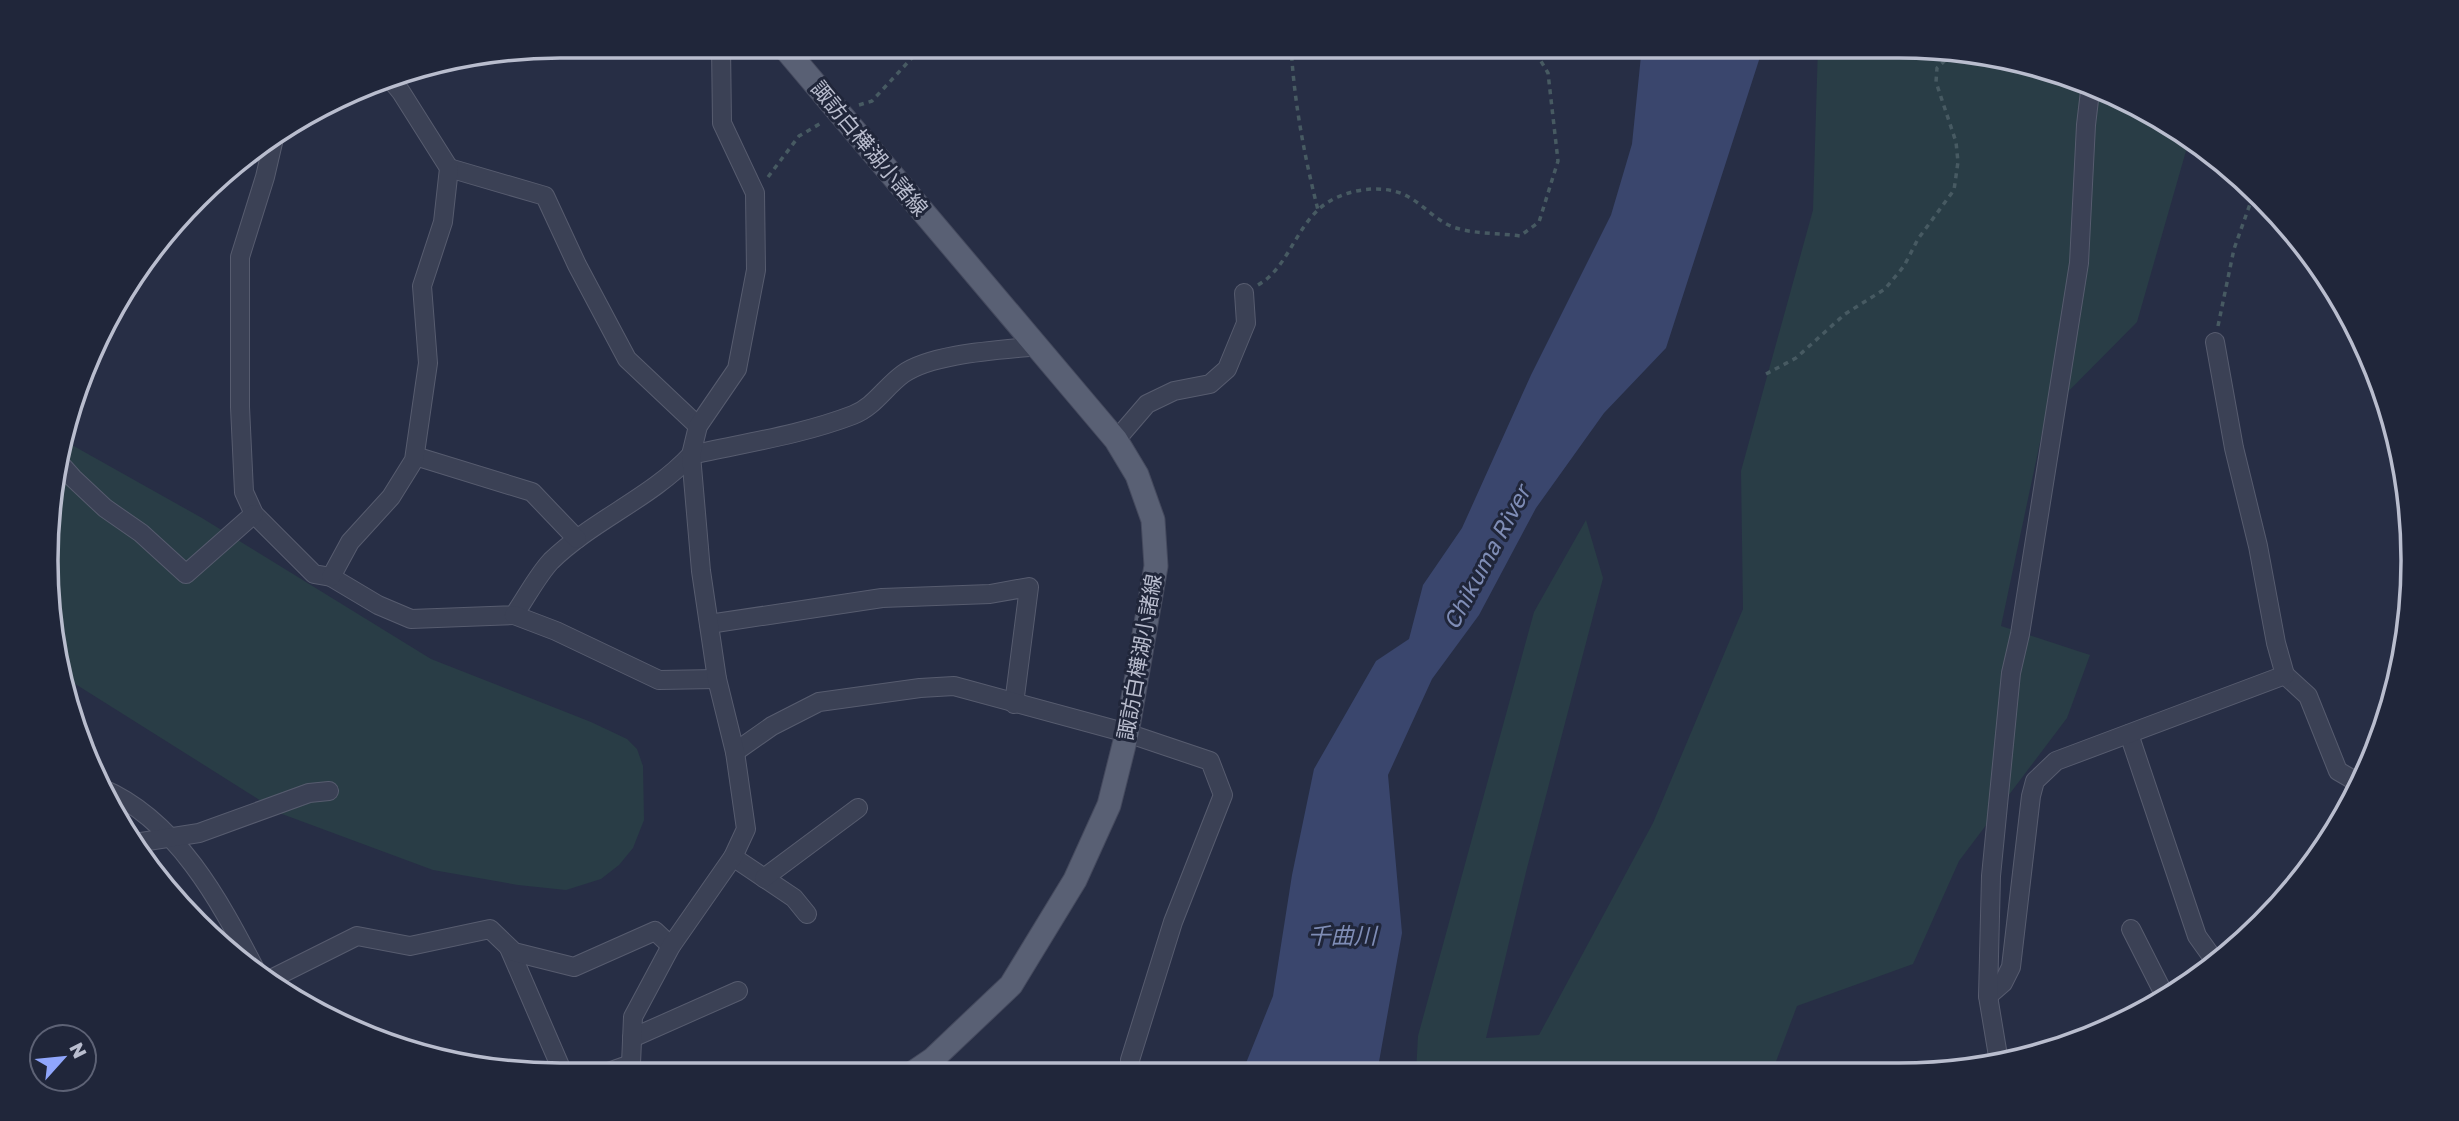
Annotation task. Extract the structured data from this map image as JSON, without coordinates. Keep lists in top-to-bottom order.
{
  "streets": {
    "main road": ["諏訪白樺湖小諸線"]
  },
  "water": ["Chikuma River", "千曲川"],
  "north": "top right"
}
